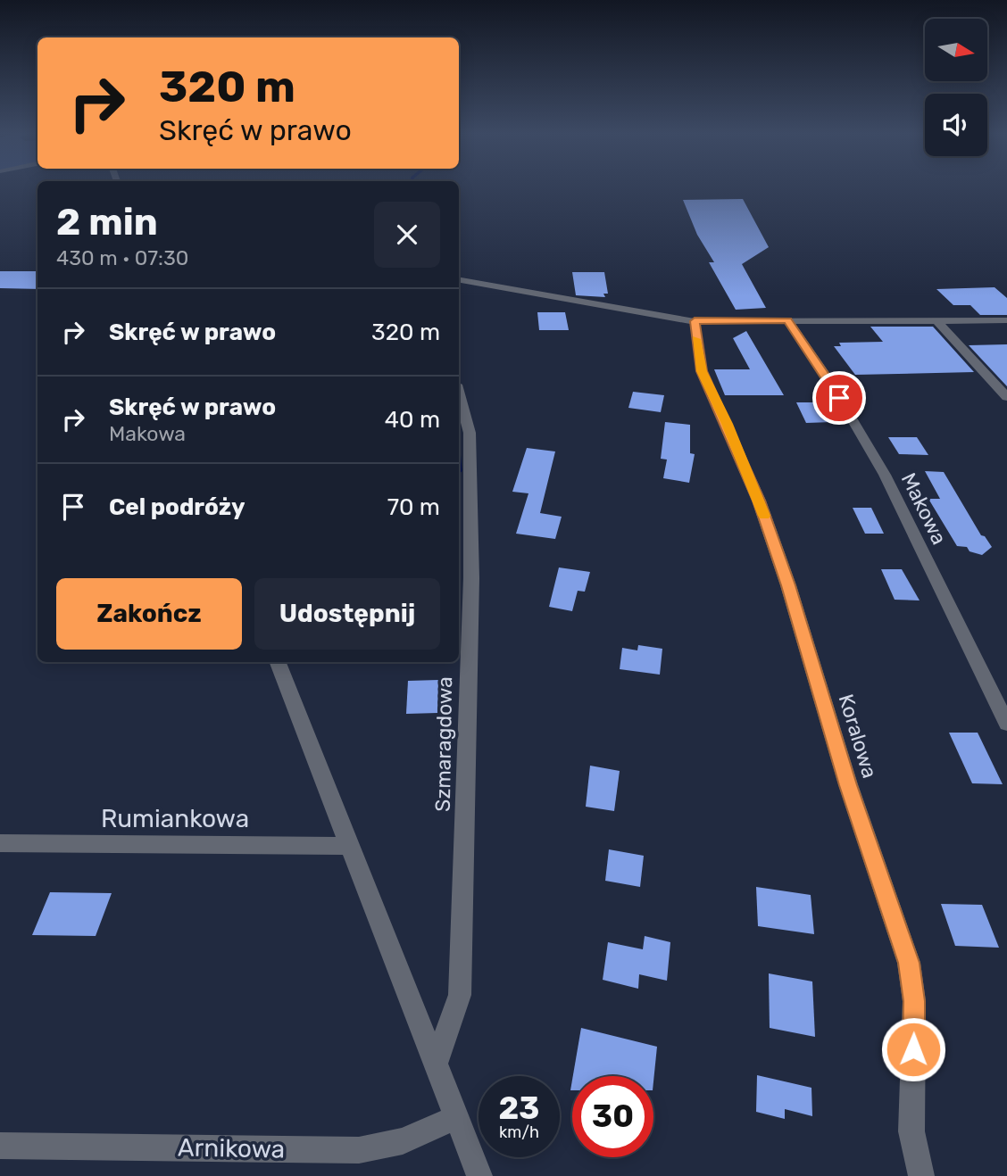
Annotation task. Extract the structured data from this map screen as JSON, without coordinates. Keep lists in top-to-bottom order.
{
  "streets": {
    "street": [
      "Makowa",
      "Koralowa",
      "Szmaragdowa",
      "Rumiankowa",
      "Arnikowa"
    ]
  },
  "north": "right",
  "page": {
    "turn": ["320 m", "Skręć w prawo"],
    "heading": ["2 min", "430 m · 07:30"],
    "list": [
      {
        "name": "Skręć w prawo",
        "value": "320 m"
      },
      {
        "name": "Skręć w prawo",
        "note": "Makowa",
        "value": "40 m"
      },
      {
        "name": "Cel podróży",
        "value": "70 m"
      }
    ],
    "buttons": ["Zakończ", "Udostępnij"],
    "speed": "23 km/h",
    "limit": "30"
  }
}
